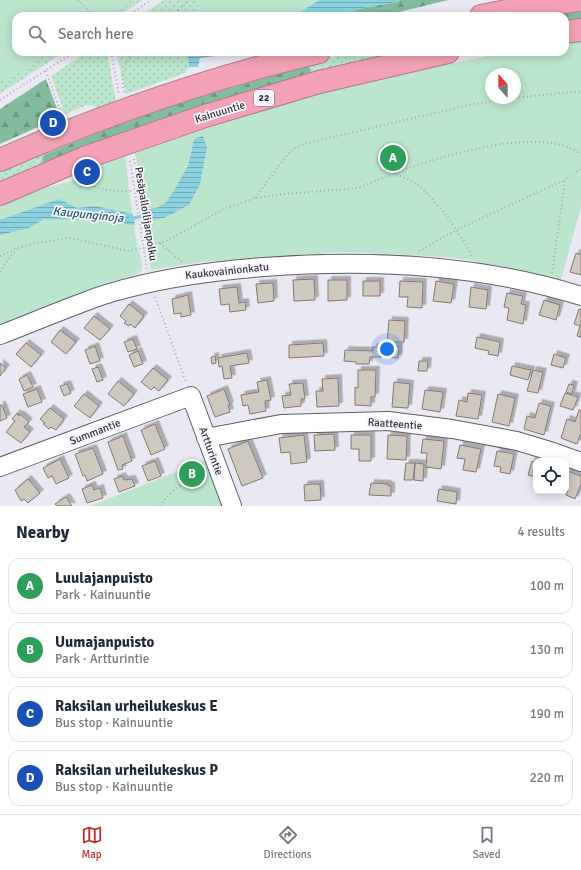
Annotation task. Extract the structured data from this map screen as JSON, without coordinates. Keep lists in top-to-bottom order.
{
  "streets": {
    "highway": ["22", "Kainuuntie"],
    "street": [
      "Kaukovainionkatu",
      "Raatteentie",
      "Summantie",
      "Artturintie"
    ],
    "path": ["Pesäpalloilijanpolku"]
  },
  "crossings": [
    ["Pesäpalloilijanpolku", "Kaukovainionkatu"],
    ["Pesäpalloilijanpolku", "Summantie"],
    ["Pesäpalloilijanpolku", "Artturintie"],
    ["Raatteentie", "Artturintie"],
    ["Summantie", "Artturintie"]
  ],
  "water": ["Kaupunginoja"],
  "north": "top",
  "page": {
    "search": "Search here",
    "pins": [
      "D",
      "A",
      "C",
      "B"
    ],
    "heading": ["Nearby", "4 results"],
    "list": [
      {
        "mark": "A",
        "name": "Luulajanpuisto",
        "note": "Park · Kainuuntie",
        "value": "100 m"
      },
      {
        "mark": "B",
        "name": "Uumajanpuisto",
        "note": "Park · Artturintie",
        "value": "130 m"
      },
      {
        "mark": "C",
        "name": "Raksilan urheilukeskus E",
        "note": "Bus stop · Kainuuntie",
        "value": "190 m"
      },
      {
        "mark": "D",
        "name": "Raksilan urheilukeskus P",
        "note": "Bus stop · Kainuuntie",
        "value": "220 m"
      }
    ],
    "nav": ["Map", "Directions", "Saved"]
  }
}
